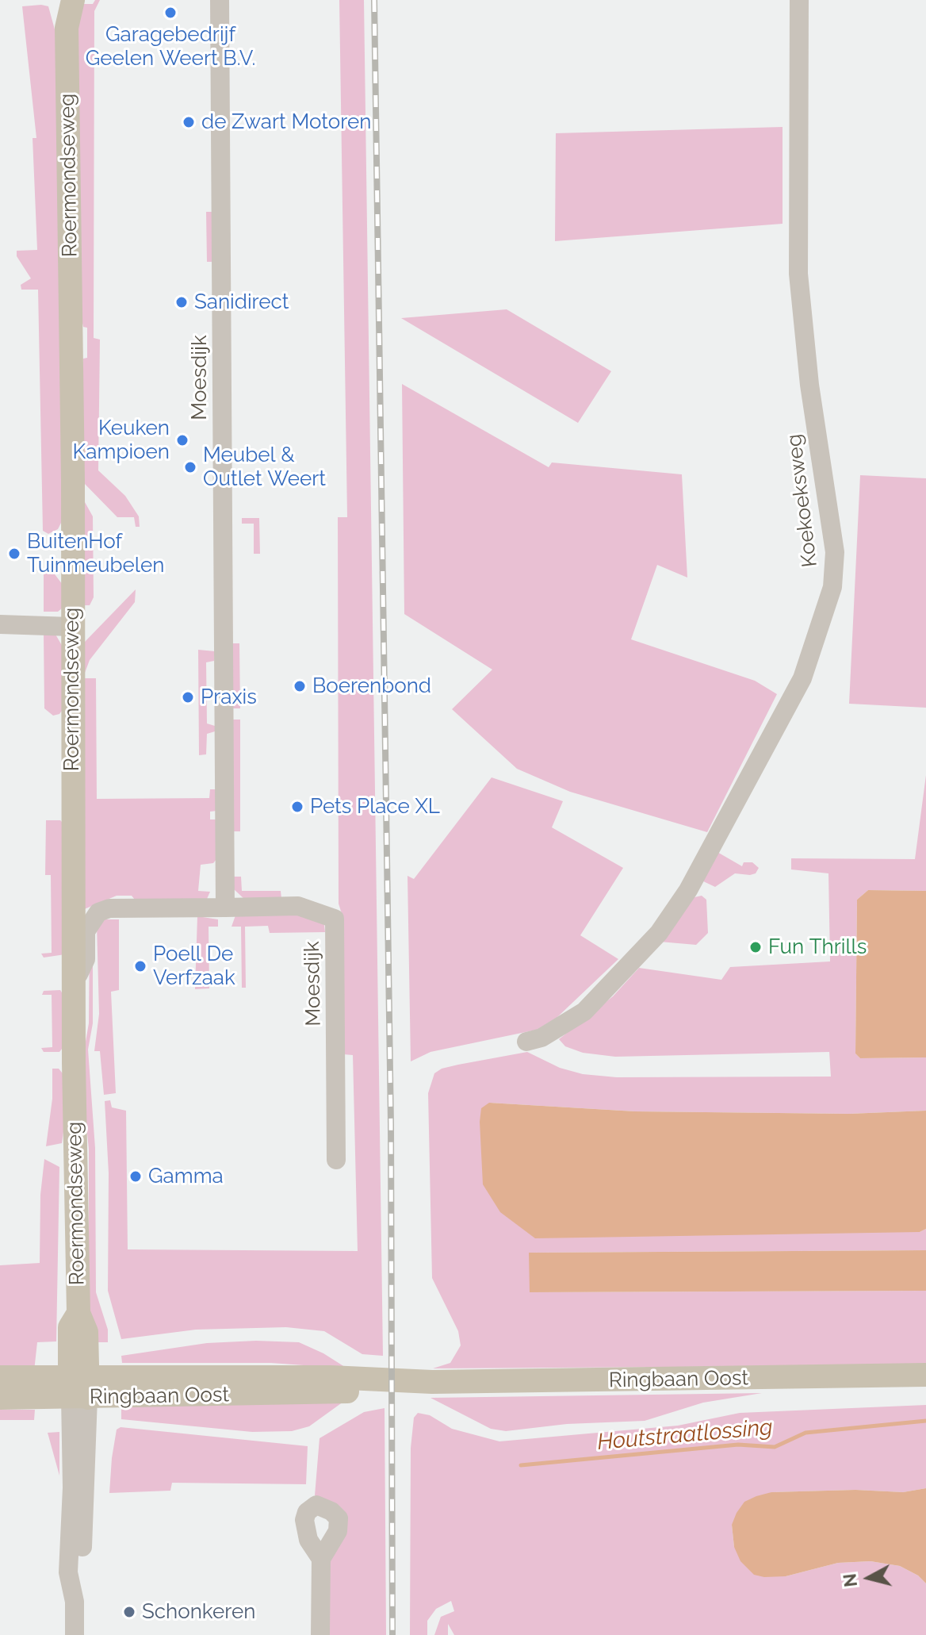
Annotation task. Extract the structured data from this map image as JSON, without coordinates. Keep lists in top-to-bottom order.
{
  "streets": {
    "main road": ["Roermondseweg", "Ringbaan Oost"],
    "street": ["Moesdijk", "Koekoeksweg"]
  },
  "crossings": [
    ["Roermondseweg", "Moesdijk"],
    ["Roermondseweg", "Ringbaan Oost"]
  ],
  "water": ["Houtstraatlossing"],
  "places": [
    "Garagebedrijf Geelen Weert B.V.",
    "de Zwart Motoren",
    "Sanidirect",
    "Keuken Kampioen",
    "Meubel & Outlet Weert",
    "BuitenHof Tuinmeubelen",
    "Boerenbond",
    "Praxis",
    "Pets Place XL",
    "Fun Thrills",
    "Poell De Verfzaak",
    "Gamma",
    "Schonkeren"
  ],
  "north": "left"
}
